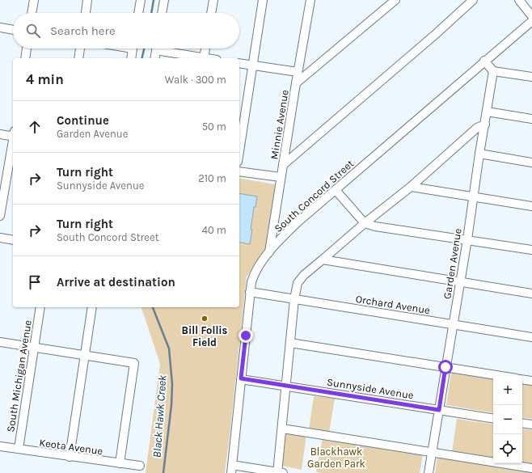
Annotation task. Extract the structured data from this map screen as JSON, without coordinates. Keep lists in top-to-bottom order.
{
  "streets": {
    "street": [
      "Minnie Avenue",
      "South Concord Street",
      "Garden Avenue",
      "Orchard Avenue",
      "South Michigan Avenue",
      "Sunnyside Avenue",
      "Keota Avenue"
    ]
  },
  "crossings": [
    ["Minnie Avenue", "South Concord Street"],
    ["South Concord Street", "Orchard Avenue"],
    ["South Concord Street", "Sunnyside Avenue"],
    ["Garden Avenue", "Orchard Avenue"],
    ["Garden Avenue", "Sunnyside Avenue"],
    ["South Michigan Avenue", "Keota Avenue"]
  ],
  "water": ["Black Hawk Creek"],
  "parks": ["Blackhawk Garden Park"],
  "places": ["Bill Follis Field"],
  "page": {
    "search": "Search here",
    "heading": ["4 min", "Walk · 300 m"],
    "list": [
      ["Continue", "Garden Avenue", "50 m"],
      ["Turn right", "Sunnyside Avenue", "210 m"],
      ["Turn right", "South Concord Street", "40 m"],
      "Arrive at destination"
    ],
    "map_buttons": ["+", "−"]
  }
}
